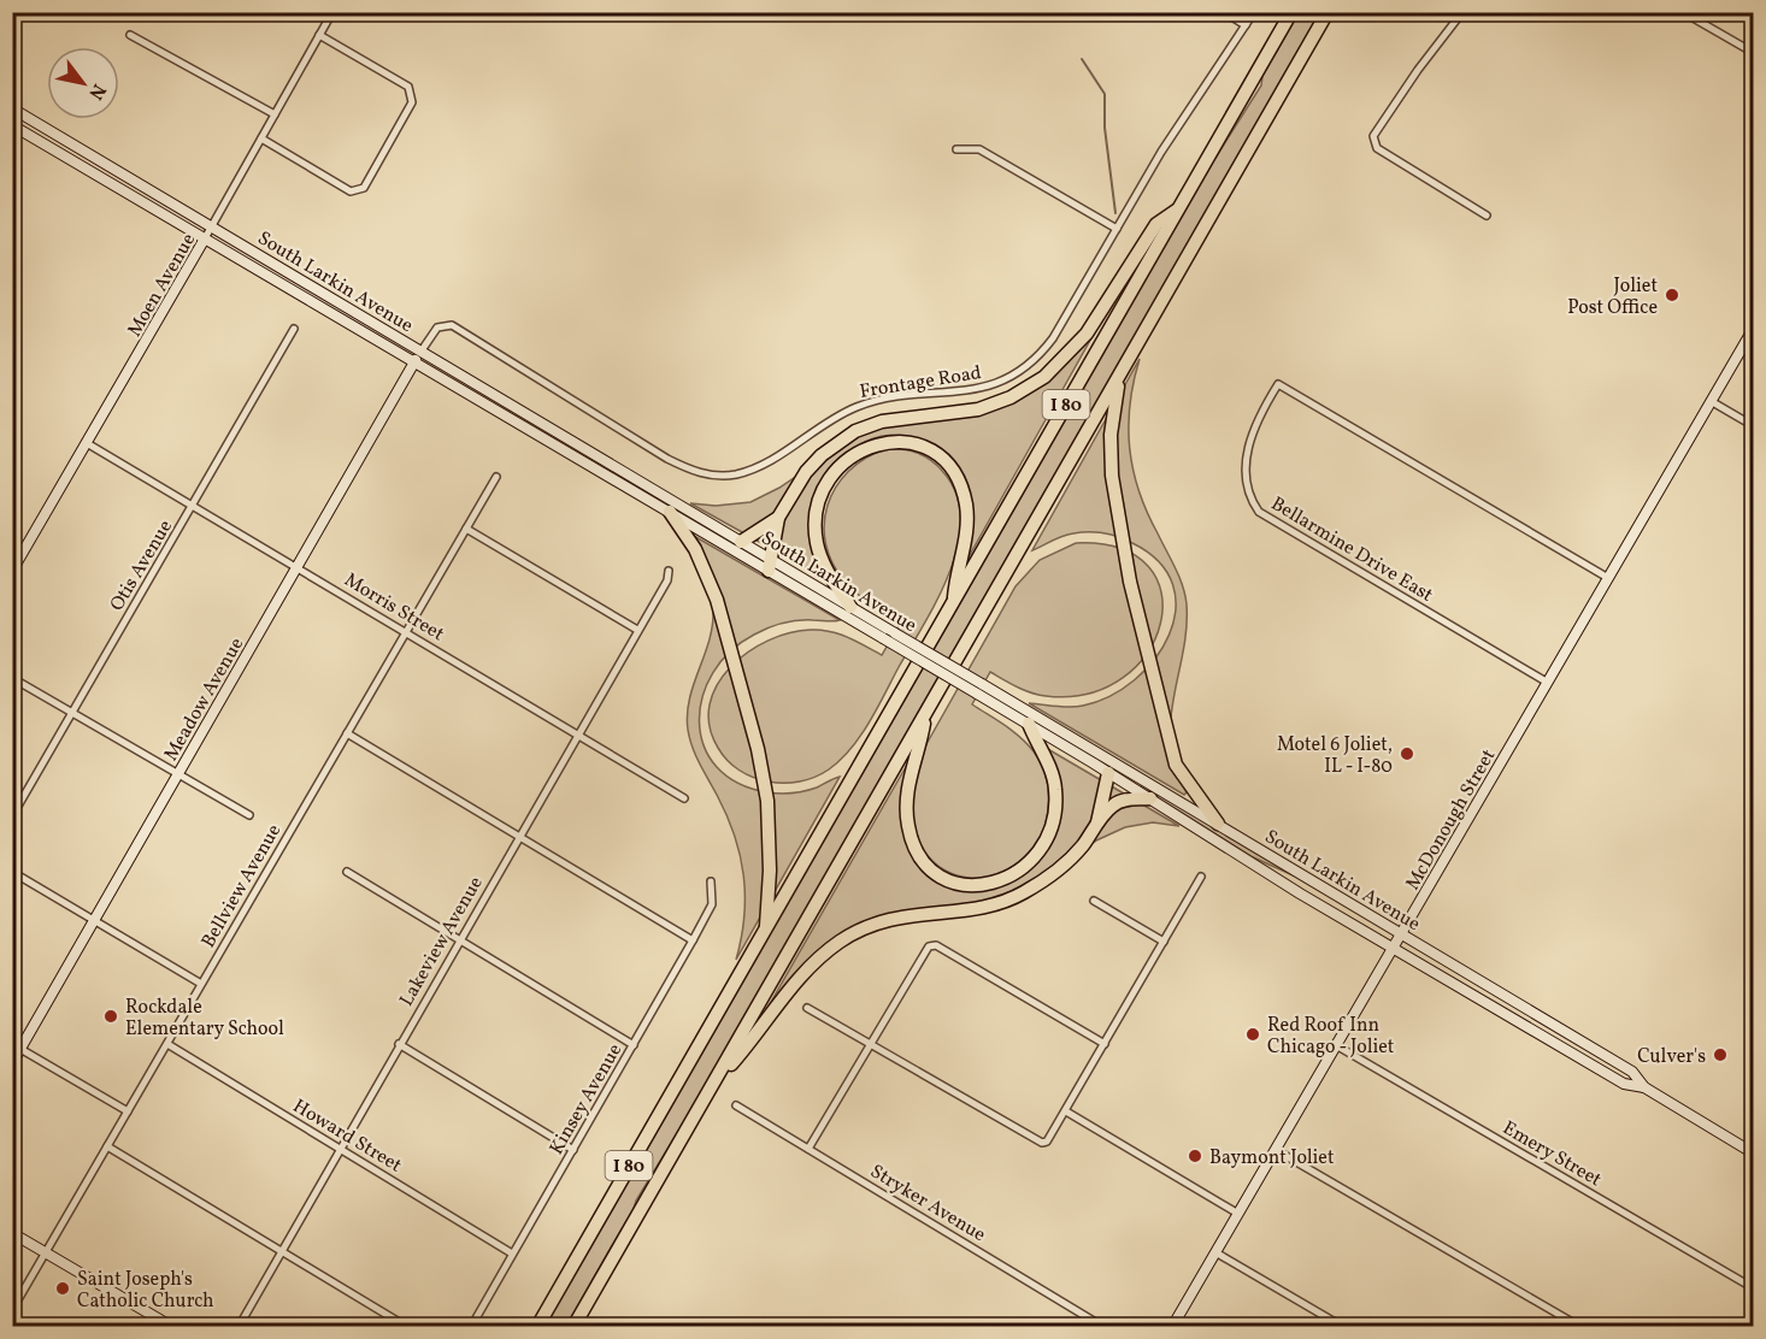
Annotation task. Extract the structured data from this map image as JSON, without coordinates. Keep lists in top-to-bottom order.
{
  "streets": {
    "highway": ["I 80"],
    "main road": [
      "South Larkin Avenue",
      "Moen Avenue",
      "Meadow Avenue",
      "McDonough Street"
    ],
    "street": [
      "Frontage Road",
      "Bellarmine Drive East",
      "Otis Avenue",
      "Morris Street",
      "Bellview Avenue",
      "Lakeview Avenue",
      "Kinsey Avenue",
      "Howard Street",
      "Emery Street",
      "Stryker Avenue"
    ]
  },
  "crossings": [
    ["South Larkin Avenue", "Moen Avenue"],
    ["South Larkin Avenue", "Frontage Road"],
    ["South Larkin Avenue", "Meadow Avenue"],
    ["South Larkin Avenue", "McDonough Street"],
    ["Moen Avenue", "Morris Street"],
    ["Frontage Road", "Meadow Avenue"],
    ["Bellarmine Drive East", "McDonough Street"],
    ["Otis Avenue", "Morris Street"],
    ["Morris Street", "Meadow Avenue"],
    ["Morris Street", "Bellview Avenue"],
    ["Morris Street", "Lakeview Avenue"],
    ["McDonough Street", "Emery Street"],
    ["Bellview Avenue", "Howard Street"],
    ["Lakeview Avenue", "Howard Street"],
    ["Kinsey Avenue", "Howard Street"]
  ],
  "places": [
    "Joliet Post Office",
    "Motel 6 Joliet, IL - I-80",
    "Rockdale Elementary School",
    "Red Roof Inn Chicago - Joliet",
    "Culver's",
    "Baymont Joliet",
    "Saint Joseph's Catholic Church"
  ],
  "north": "bottom right"
}
